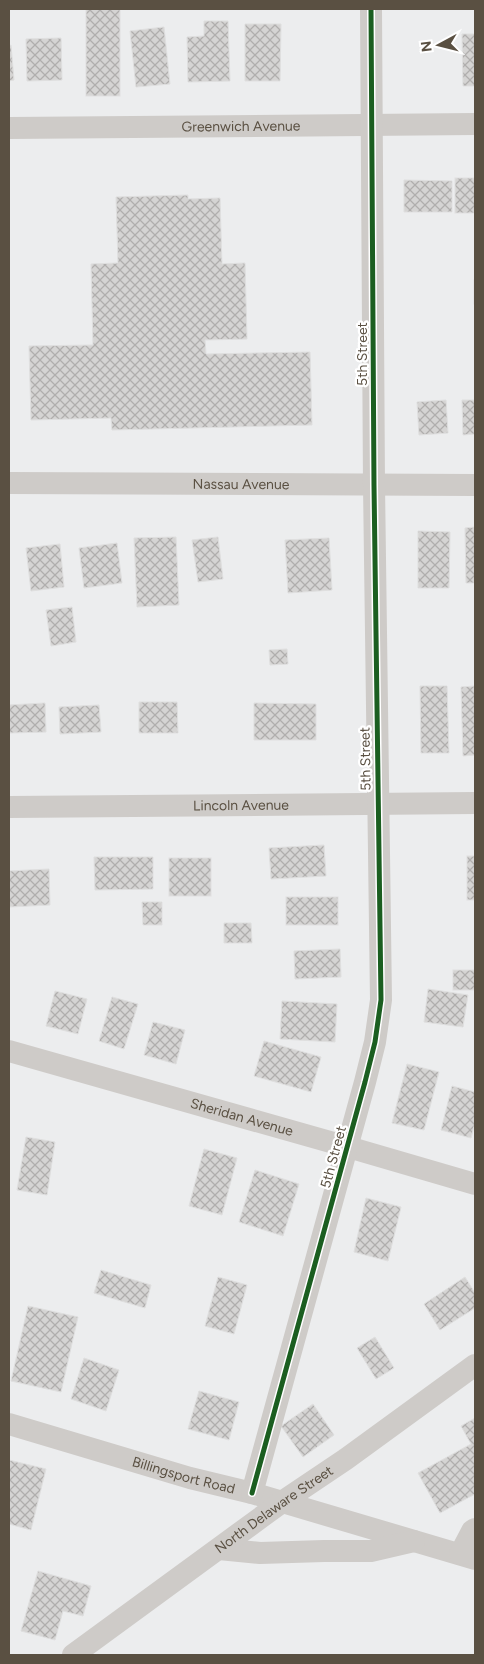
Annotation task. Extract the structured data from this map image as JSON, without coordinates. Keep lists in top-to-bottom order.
{
  "streets": {
    "street": [
      "Greenwich Avenue",
      "5th Street",
      "Nassau Avenue",
      "Lincoln Avenue",
      "Sheridan Avenue",
      "Billingsport Road",
      "North Delaware Street"
    ]
  },
  "crossings": [
    ["Greenwich Avenue", "5th Street"],
    ["5th Street", "Nassau Avenue"],
    ["5th Street", "Lincoln Avenue"],
    ["5th Street", "Sheridan Avenue"],
    ["5th Street", "Billingsport Road"],
    ["Billingsport Road", "North Delaware Street"]
  ],
  "north": "left"
}
